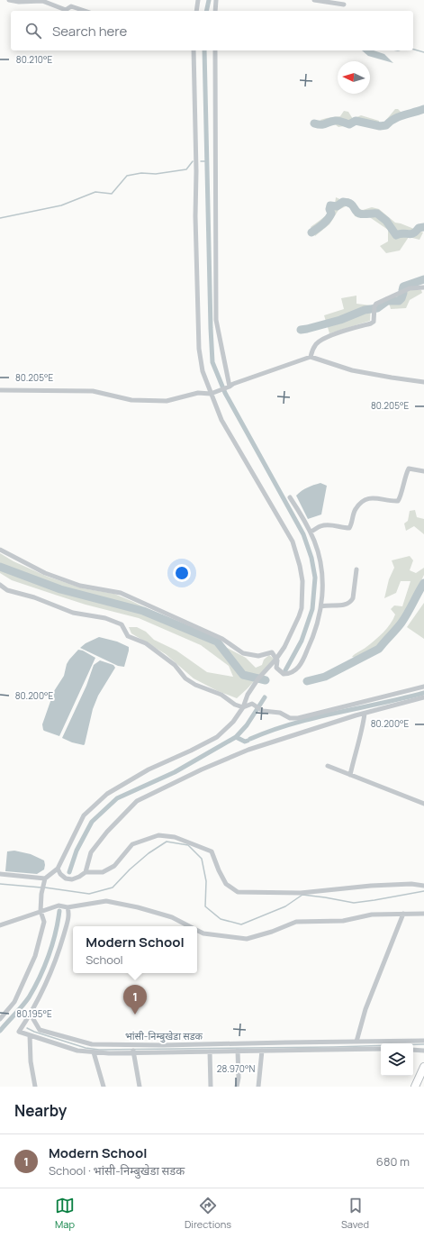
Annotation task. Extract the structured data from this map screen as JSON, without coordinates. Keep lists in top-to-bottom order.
{
  "streets": {
    "street": ["भांसी-निम्बुखेडा सडक"]
  },
  "north": "left",
  "page": {
    "search": "Search here",
    "popup": ["Modern School", "School"],
    "pins": "1",
    "heading": "Nearby",
    "list": [
      {
        "mark": "1",
        "name": "Modern School",
        "note": "School · भांसी-निम्बुखेडा सडक",
        "value": "680 m"
      }
    ],
    "nav": ["Map", "Directions", "Saved"]
  },
  "coordinates": [
    "80.210°E",
    "80.205°E",
    "80.200°E",
    "80.195°E",
    "28.970°N"
  ]
}
